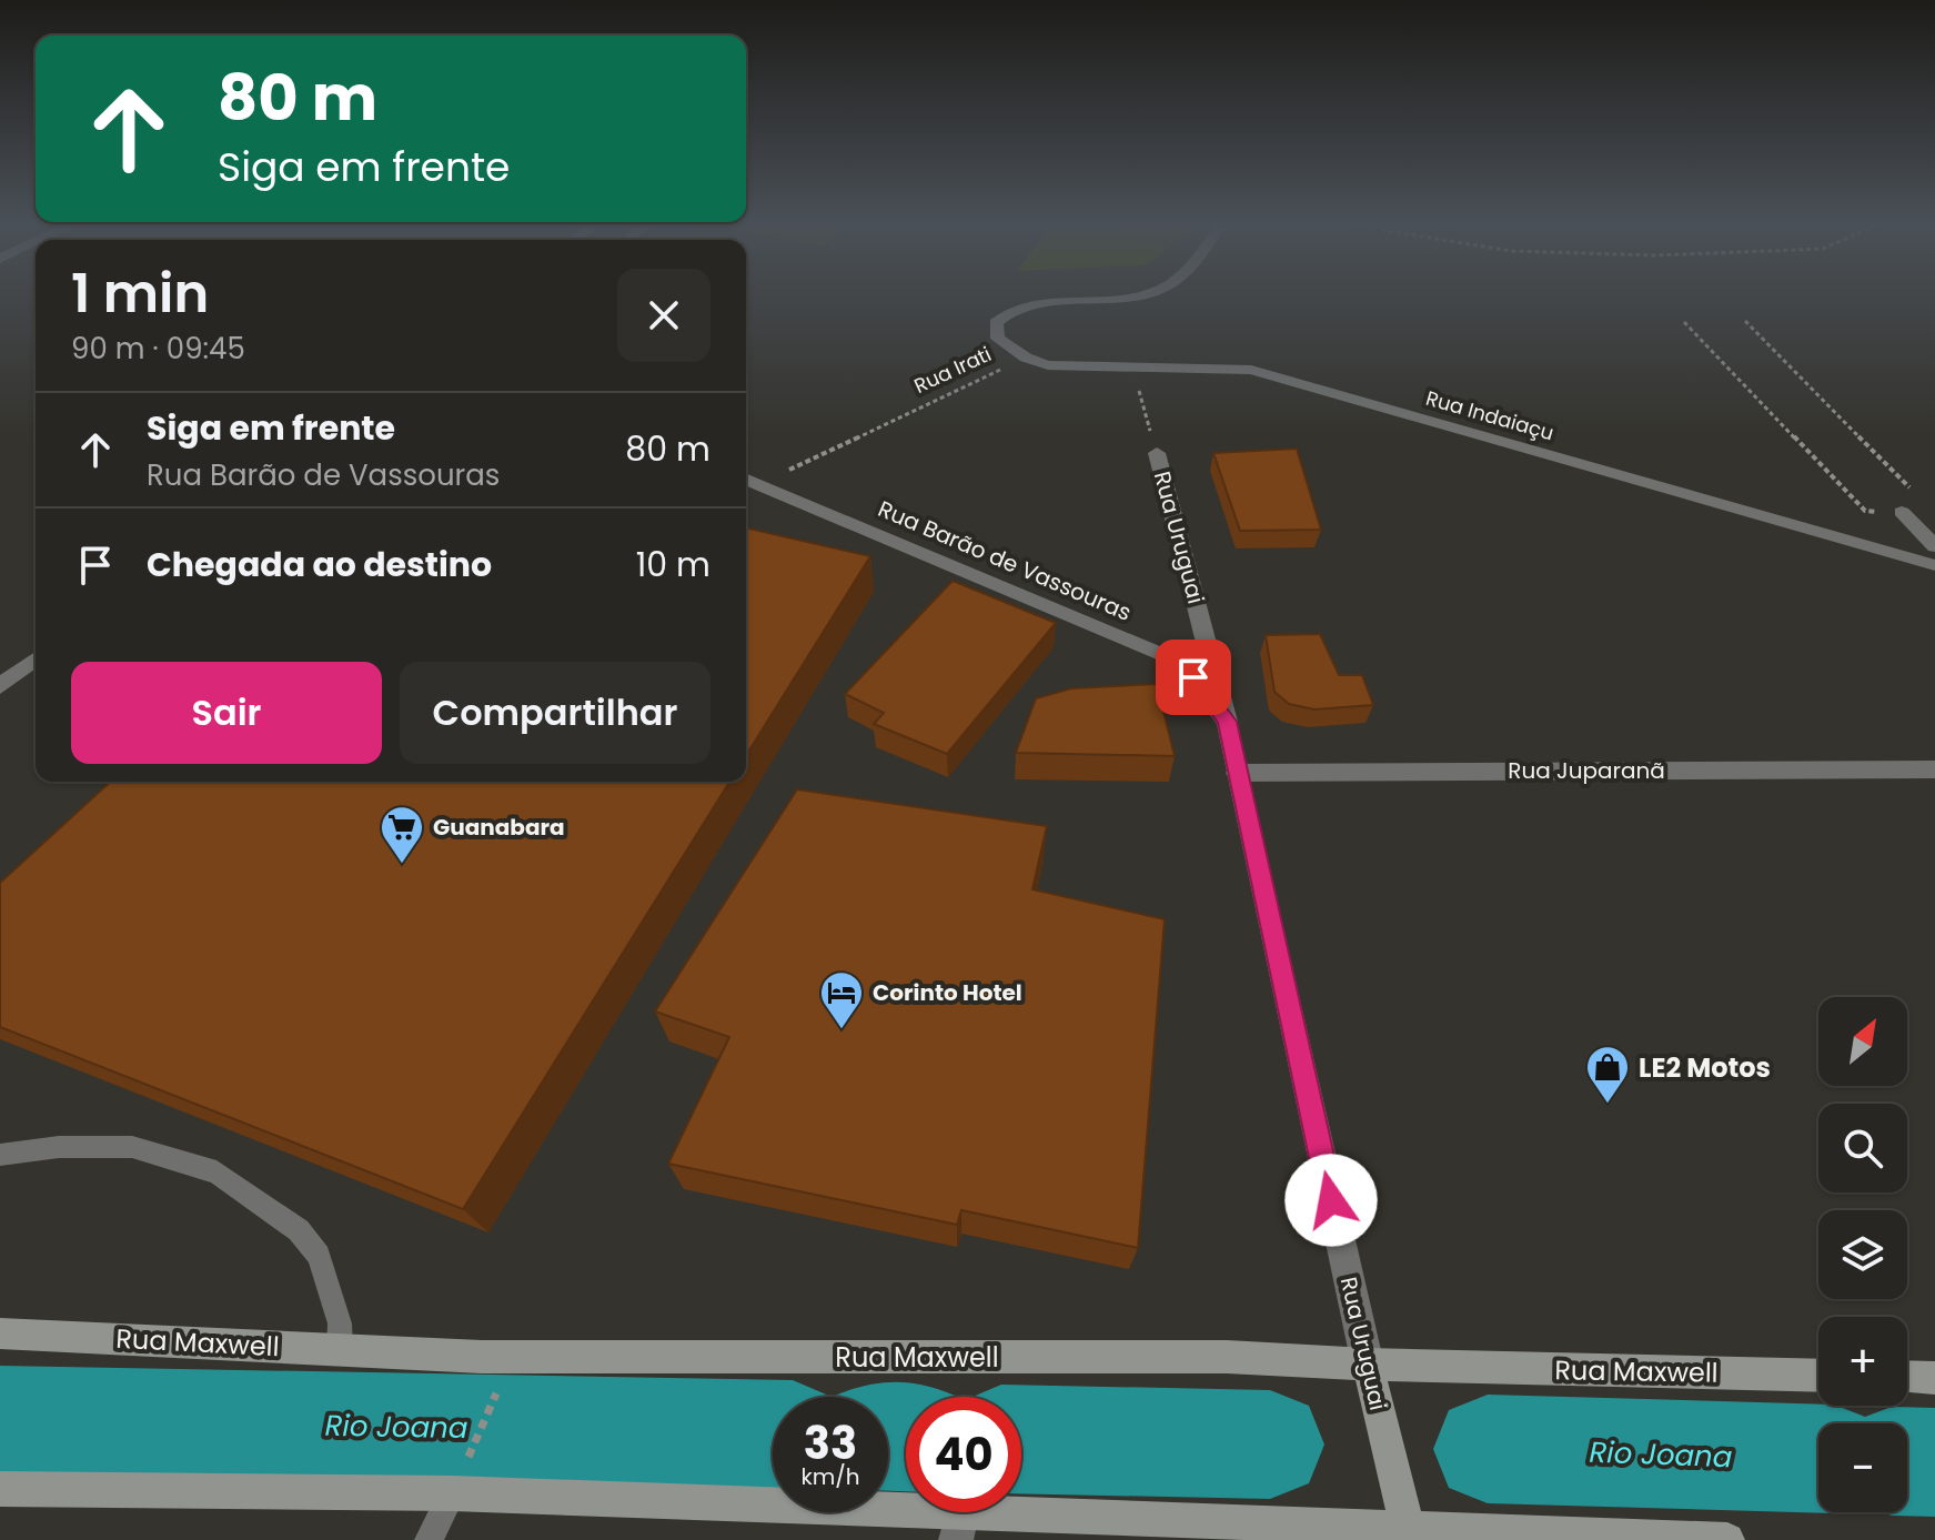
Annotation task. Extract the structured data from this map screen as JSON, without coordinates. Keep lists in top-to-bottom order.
{
  "streets": {
    "main road": ["Rua Uruguai", "Rua Maxwell"],
    "street": [
      "Rua Irati",
      "Rua Indaiaçu",
      "Rua Barão de Vassouras",
      "Rua Juparanã"
    ]
  },
  "crossings": [
    ["Rua Irati", "Rua Indaiaçu"],
    ["Rua Irati", "Rua Barão de Vassouras"],
    ["Rua Indaiaçu", "Rua Uruguai"],
    ["Rua Uruguai", "Rua Barão de Vassouras"],
    ["Rua Uruguai", "Rua Juparanã"],
    ["Rua Uruguai", "Rua Maxwell"]
  ],
  "water": ["Rio Joana"],
  "places": {
    "supermarket": ["Guanabara"],
    "hotel": ["Corinto Hotel"],
    "shop": ["LE2 Motos"]
  },
  "north": "top right",
  "page": {
    "turn": ["80 m", "Siga em frente"],
    "heading": ["1 min", "90 m · 09:45"],
    "list": [
      {
        "name": "Siga em frente",
        "note": "Rua Barão de Vassouras",
        "value": "80 m"
      },
      {
        "name": "Chegada ao destino",
        "value": "10 m"
      }
    ],
    "buttons": ["Sair", "Compartilhar"],
    "map_buttons": ["+", "−"],
    "speed": "33 km/h",
    "limit": "40"
  }
}
